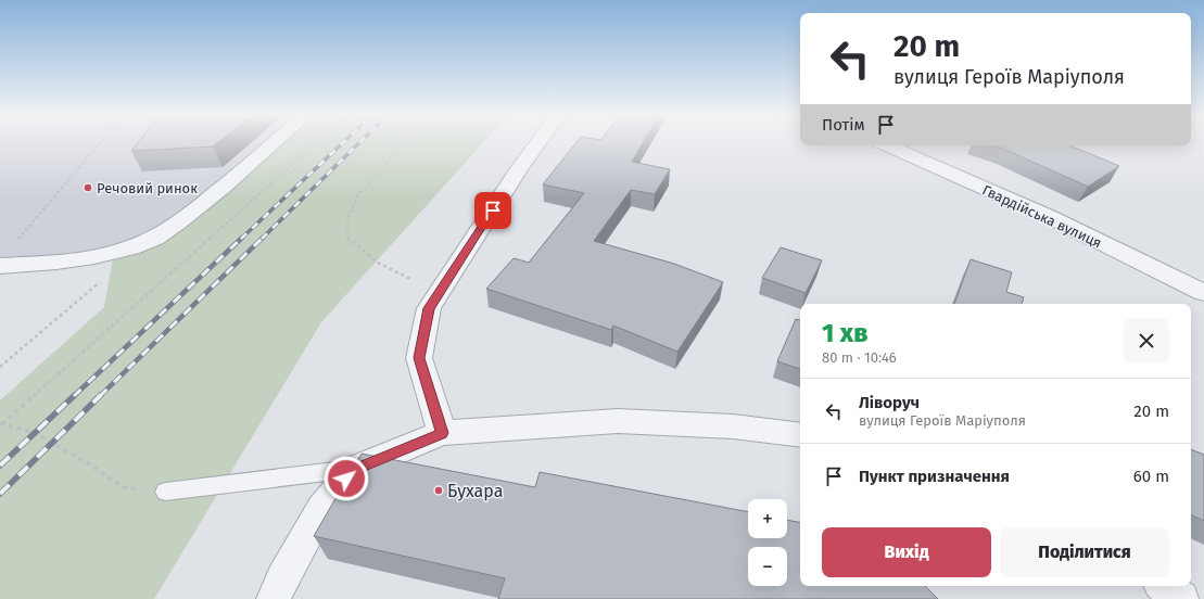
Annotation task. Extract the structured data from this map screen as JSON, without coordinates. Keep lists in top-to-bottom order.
{
  "streets": {
    "street": ["Гвардійська вулиця"]
  },
  "places": ["Речовий ринок", "Бухара"],
  "page": {
    "turn": ["20 m", "вулиця Героїв Маріуполя"],
    "then": "Потім",
    "heading": ["1 хв", "80 m · 10:46"],
    "list": [
      {
        "name": "Ліворуч",
        "note": "вулиця Героїв Маріуполя",
        "value": "20 m"
      },
      {
        "name": "Пункт призначення",
        "value": "60 m"
      }
    ],
    "map_buttons": ["+", "−"],
    "buttons": ["Вихід", "Поділитися"]
  }
}
